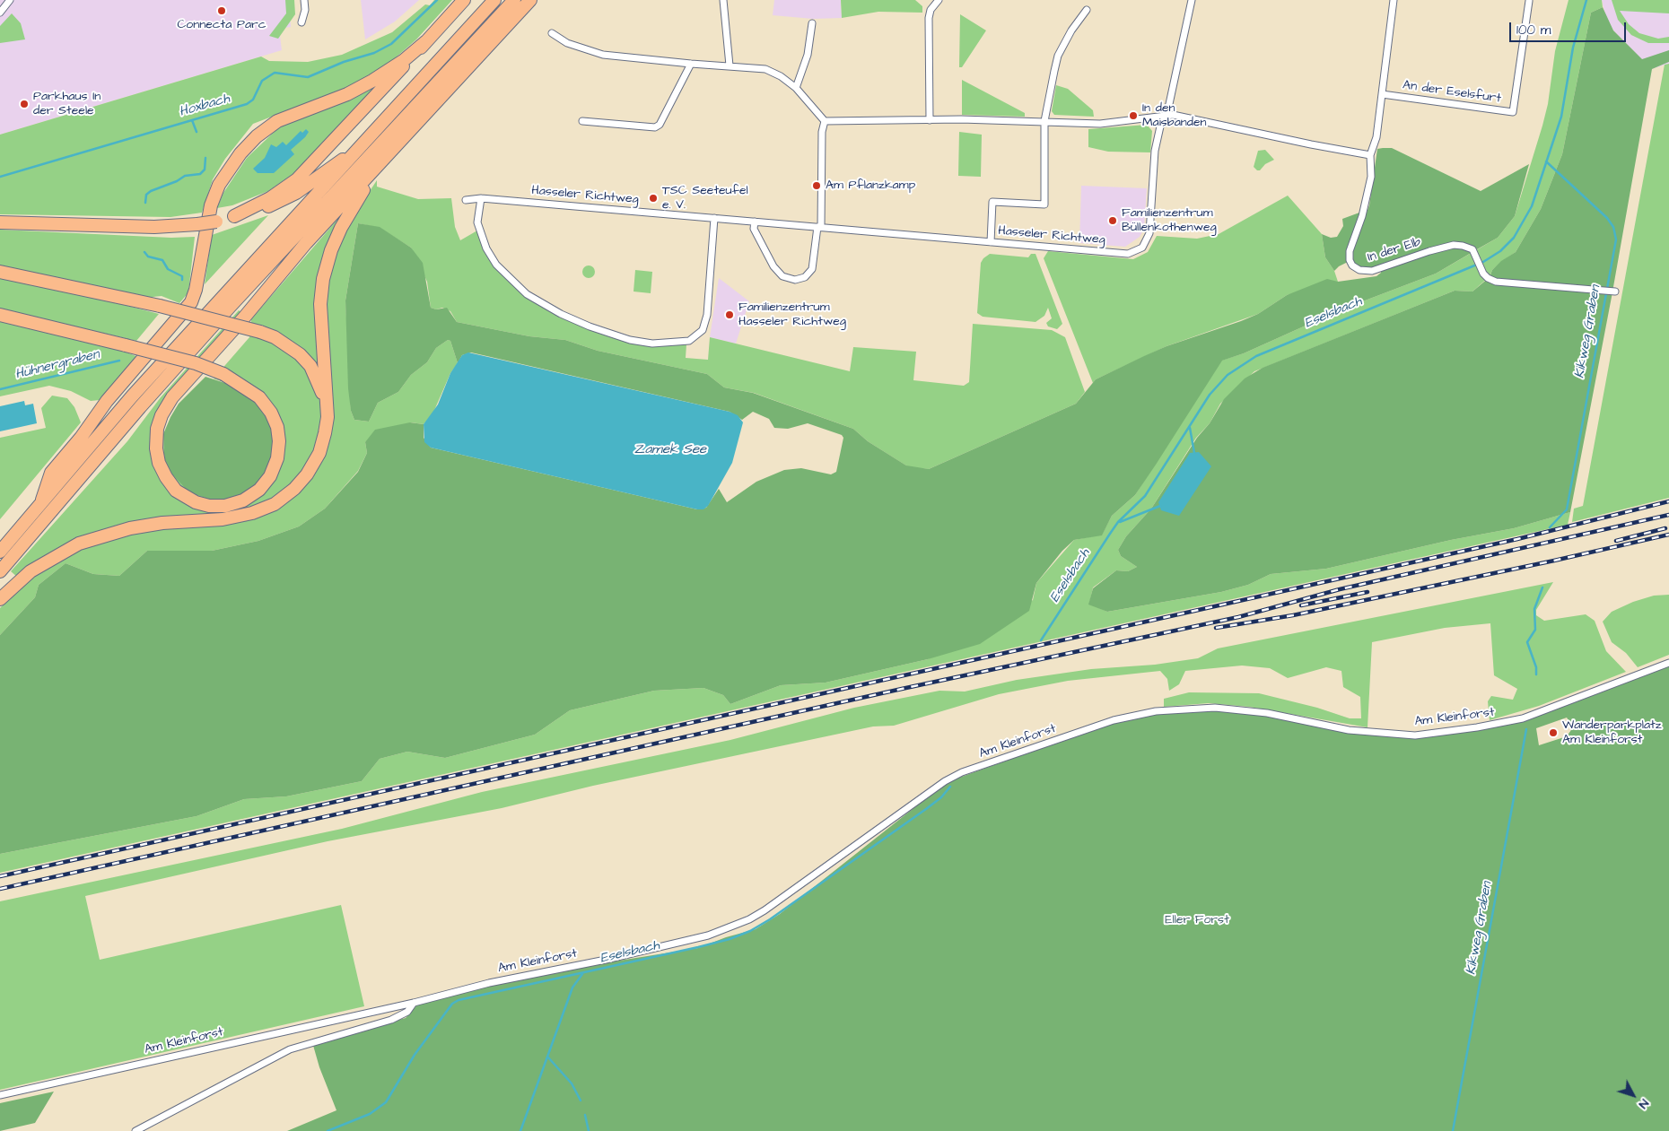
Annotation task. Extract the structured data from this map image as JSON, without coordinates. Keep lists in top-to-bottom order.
{
  "streets": {
    "street": [
      "An der Eselsfurt",
      "Hasseler Richtweg",
      "In der Elb",
      "Am Kleinforst"
    ]
  },
  "crossings": [
    ["An der Eselsfurt", "In der Elb"]
  ],
  "water": [
    "Hoxbach",
    "Eselsbach",
    "Kikweg Graben",
    "Hühnergraben",
    "Zamek See"
  ],
  "parks": ["Eller Forst"],
  "places": [
    "Connecta Parc",
    "Parkhaus In der Steele",
    "In den Maisbanden",
    "Am Pflanzkamp",
    "TSC Seeteufel e. V.",
    "Familienzentrum Büllenkothenweg",
    "Familienzentrum Hasseler Richtweg",
    "Wanderparkplatz Am Kleinforst"
  ],
  "scale_bar": "100 m",
  "north": "bottom right"
}
